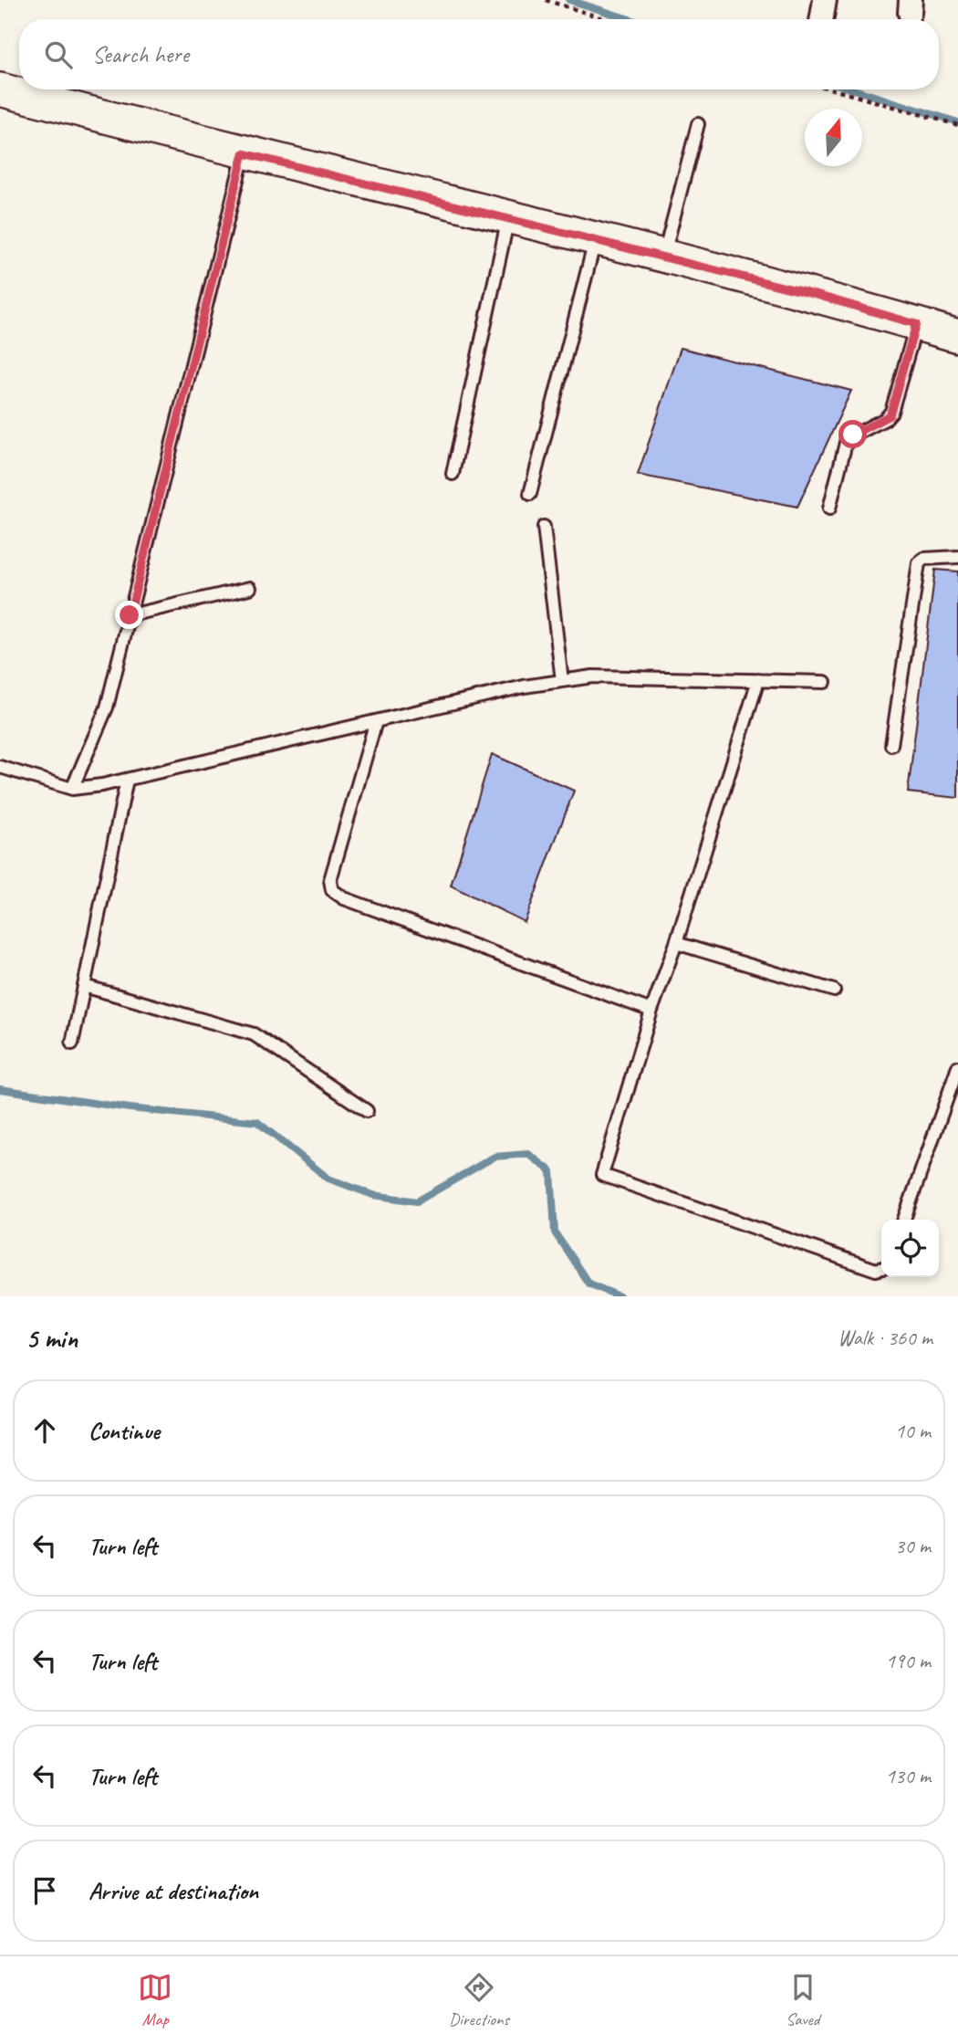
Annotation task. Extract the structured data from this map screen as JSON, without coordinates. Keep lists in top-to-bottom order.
{
  "north": "top",
  "page": {
    "search": "Search here",
    "heading": ["5 min", "Walk · 360 m"],
    "list": [
      ["Continue", "10 m"],
      ["Turn left", "30 m"],
      ["Turn left", "190 m"],
      ["Turn left", "130 m"],
      "Arrive at destination"
    ],
    "nav": ["Map", "Directions", "Saved"]
  }
}
